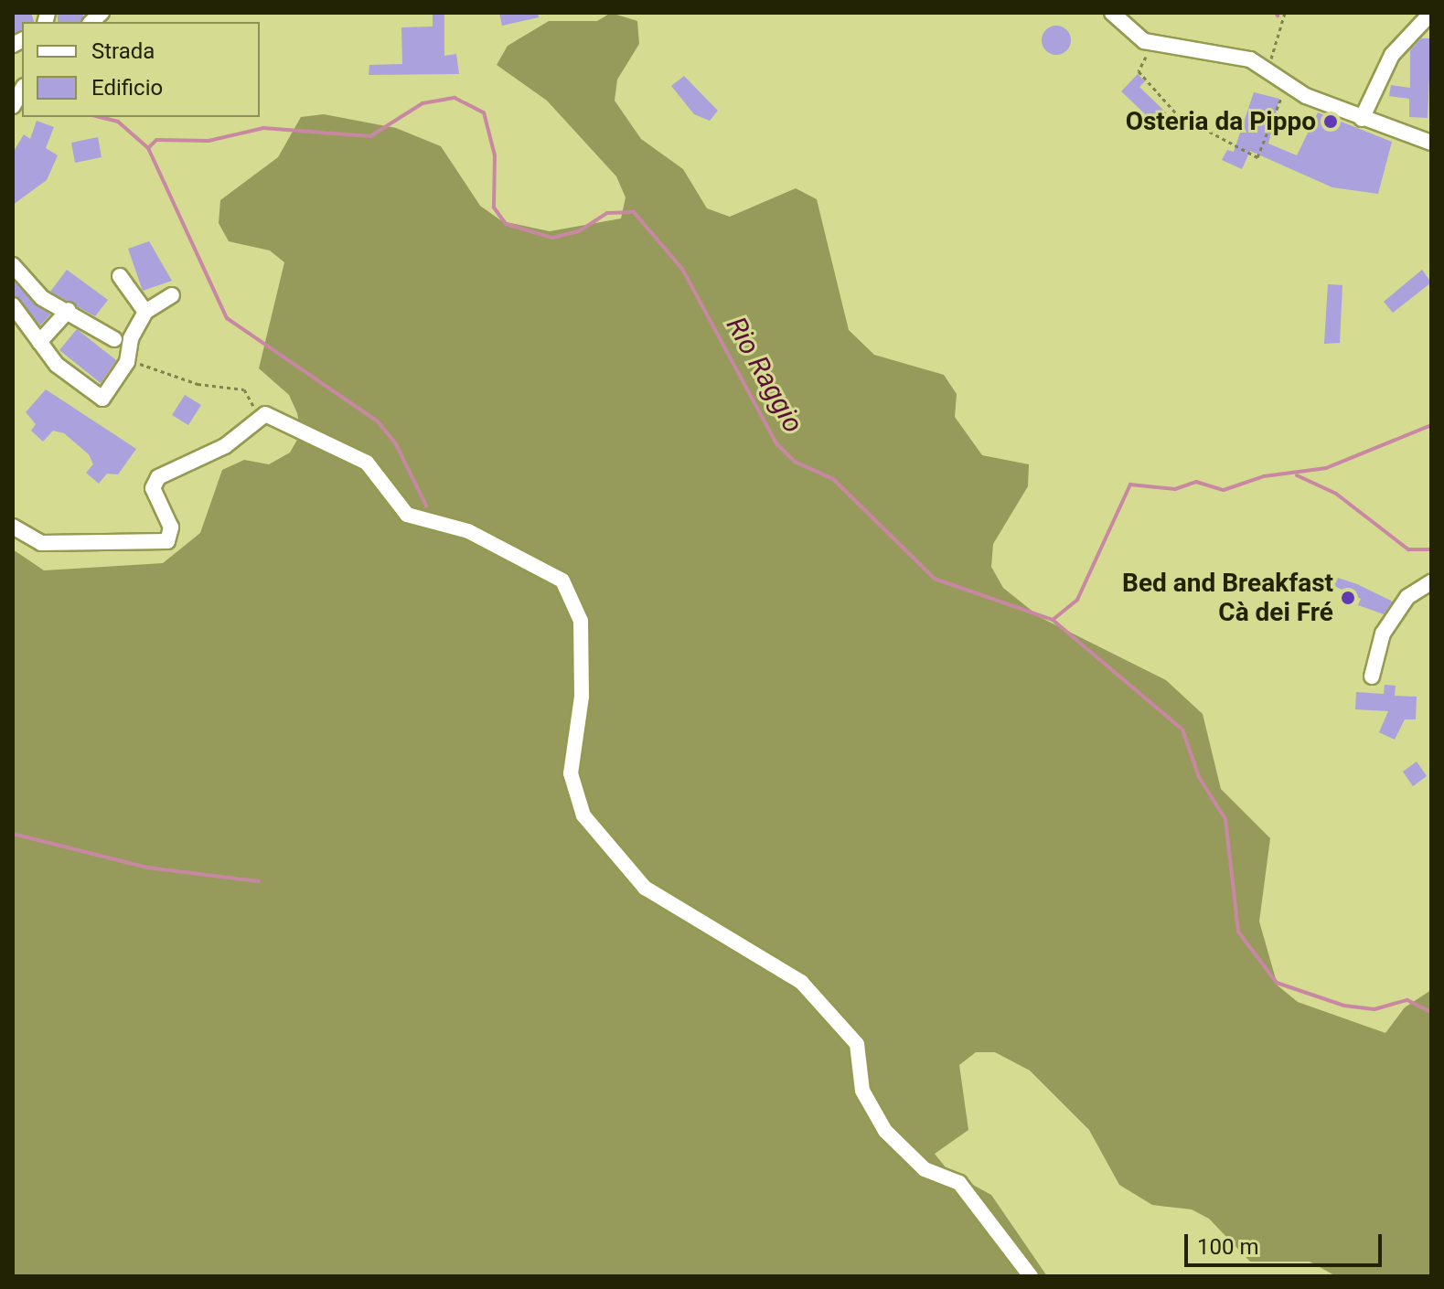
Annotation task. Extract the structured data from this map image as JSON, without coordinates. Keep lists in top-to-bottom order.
{
  "water": ["Rio Raggio"],
  "places": ["Osteria da Pippo", "Bed and Breakfast Cà dei Fré"],
  "legend": ["Strada", "Edificio"],
  "scale_bar": "100 m"
}
